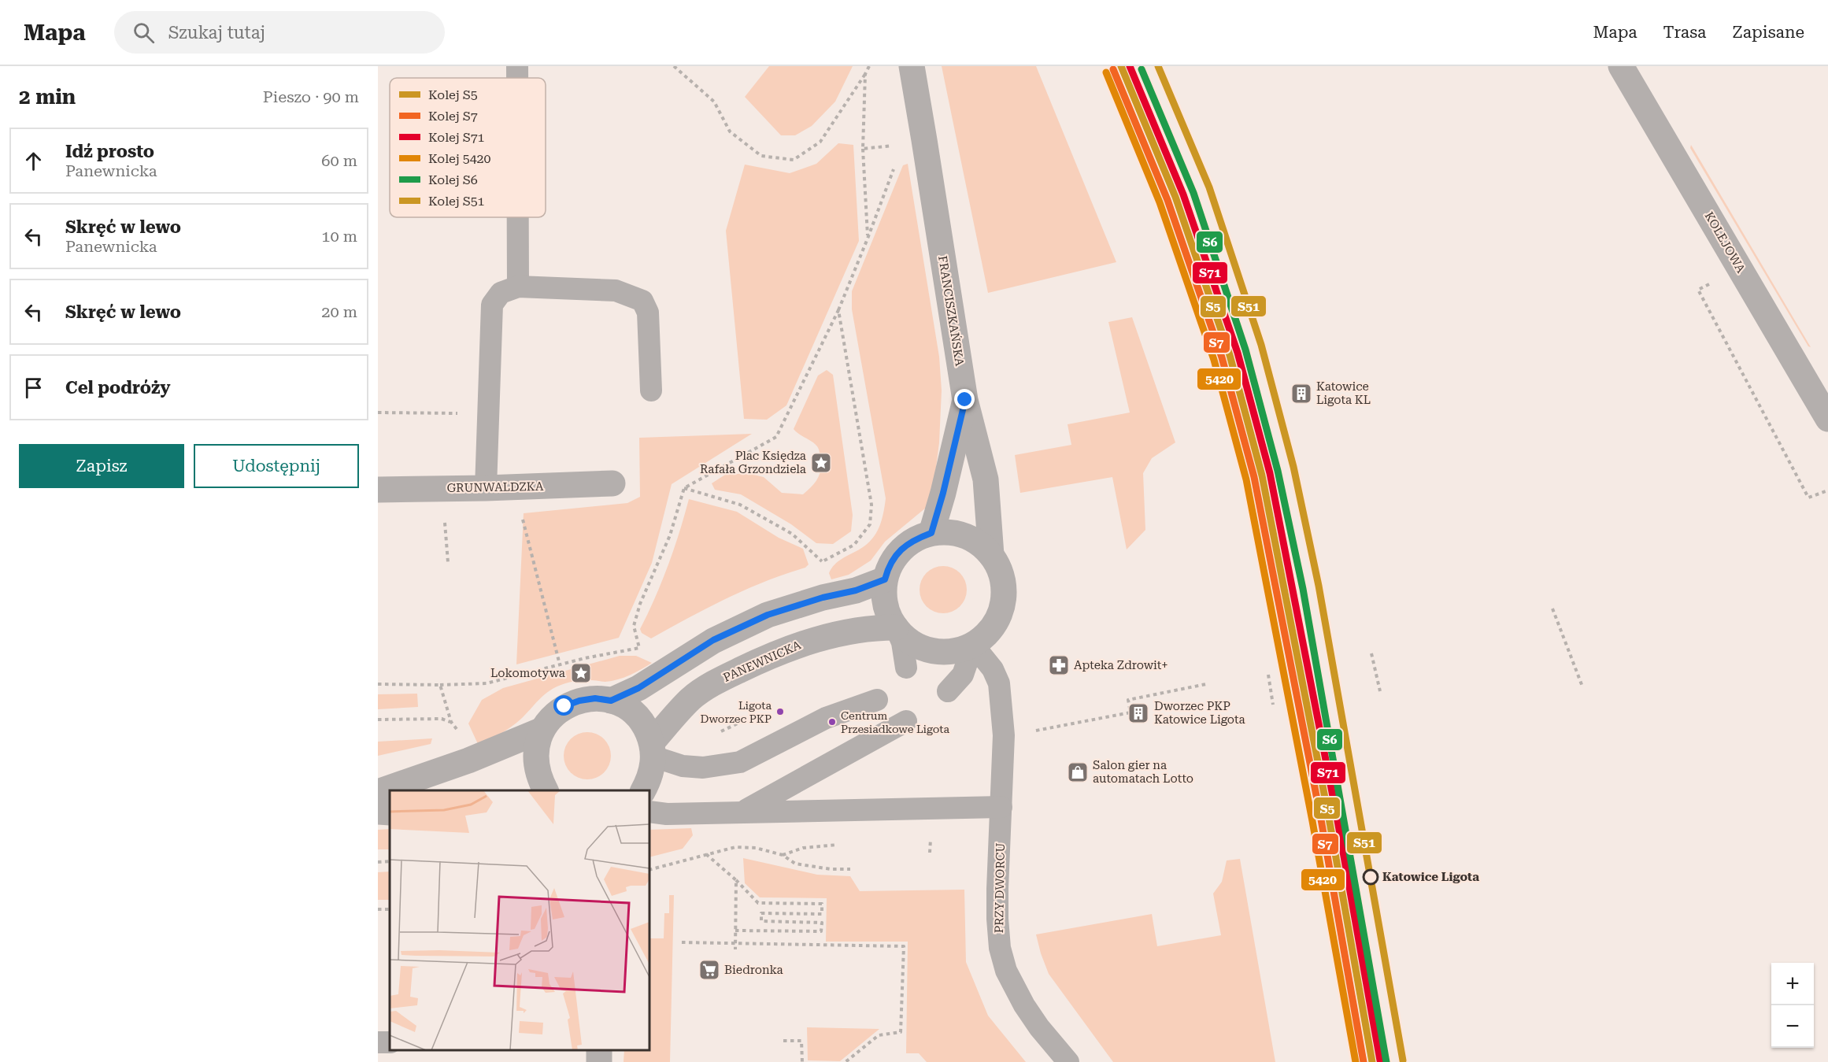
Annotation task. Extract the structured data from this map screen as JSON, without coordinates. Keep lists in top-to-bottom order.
{
  "streets": {
    "street": [
      "KOLEJOWA",
      "FRANCISZKAŃSKA",
      "GRUNWALDZKA",
      "PANEWNICKA"
    ],
    "lane": ["PRZY DWORCU"]
  },
  "crossings": [
    ["FRANCISZKAŃSKA", "PANEWNICKA"],
    ["FRANCISZKAŃSKA", "PRZY DWORCU"],
    ["PANEWNICKA", "PRZY DWORCU"]
  ],
  "places": {
    "building": ["Katowice Ligota KL", "Dworzec PKP Katowice Ligota"],
    "place": ["Plac Księdza Rafała Grzondziela", "Lokomotywa"],
    "pharmacy": ["Apteka Zdrowit+"],
    "other": ["Ligota Dworzec PKP", "Centrum Przesiadkowe Ligota", "Katowice Ligota"],
    "shop": ["Salon gier na automatach Lotto"],
    "supermarket": ["Biedronka"]
  },
  "lines": [
    "rail line S5",
    "rail line S71",
    "rail line S51",
    "rail line S7",
    "rail line S6",
    "rail line 5420"
  ],
  "legend": [
    "Kolej S5",
    "Kolej S7",
    "Kolej S71",
    "Kolej 5420",
    "Kolej S6",
    "Kolej S51"
  ],
  "page": {
    "header": "Mapa",
    "search": "Szukaj tutaj",
    "nav": ["Mapa", "Trasa", "Zapisane"],
    "heading": ["2 min", "Pieszo · 90 m"],
    "list": [
      ["Idź prosto", "Panewnicka", "60 m"],
      ["Skręć w lewo", "Panewnicka", "10 m"],
      ["Skręć w lewo", "20 m"],
      "Cel podróży"
    ],
    "buttons": ["Zapisz", "Udostępnij"],
    "map_buttons": ["+", "−"]
  }
}
